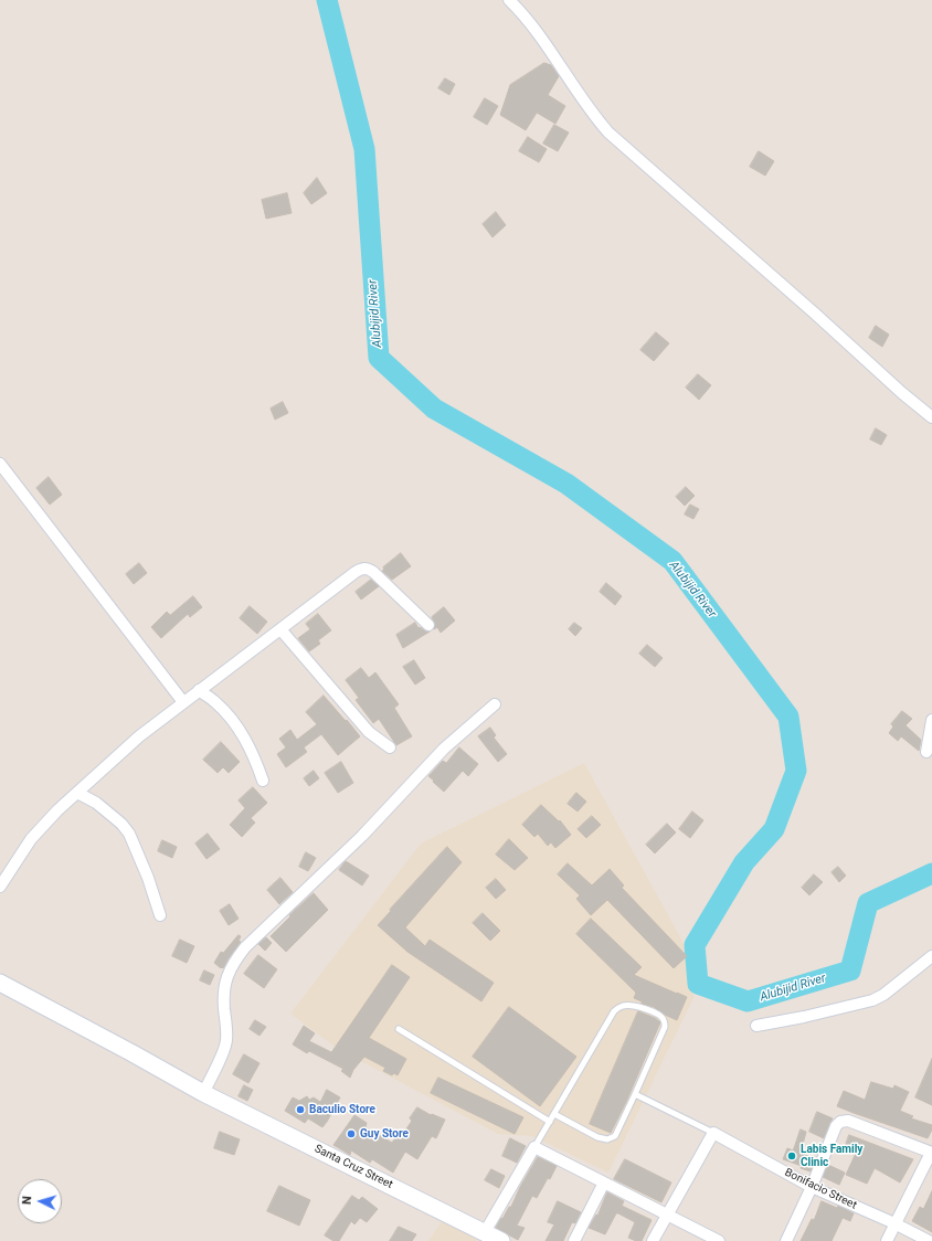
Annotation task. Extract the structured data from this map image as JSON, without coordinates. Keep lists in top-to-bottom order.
{
  "streets": {
    "street": ["Santa Cruz Street", "Bonifacio Street"]
  },
  "water": ["Alubijid River"],
  "places": ["Baculio Store", "Guy Store", "Labis Family Clinic"],
  "north": "left"
}
